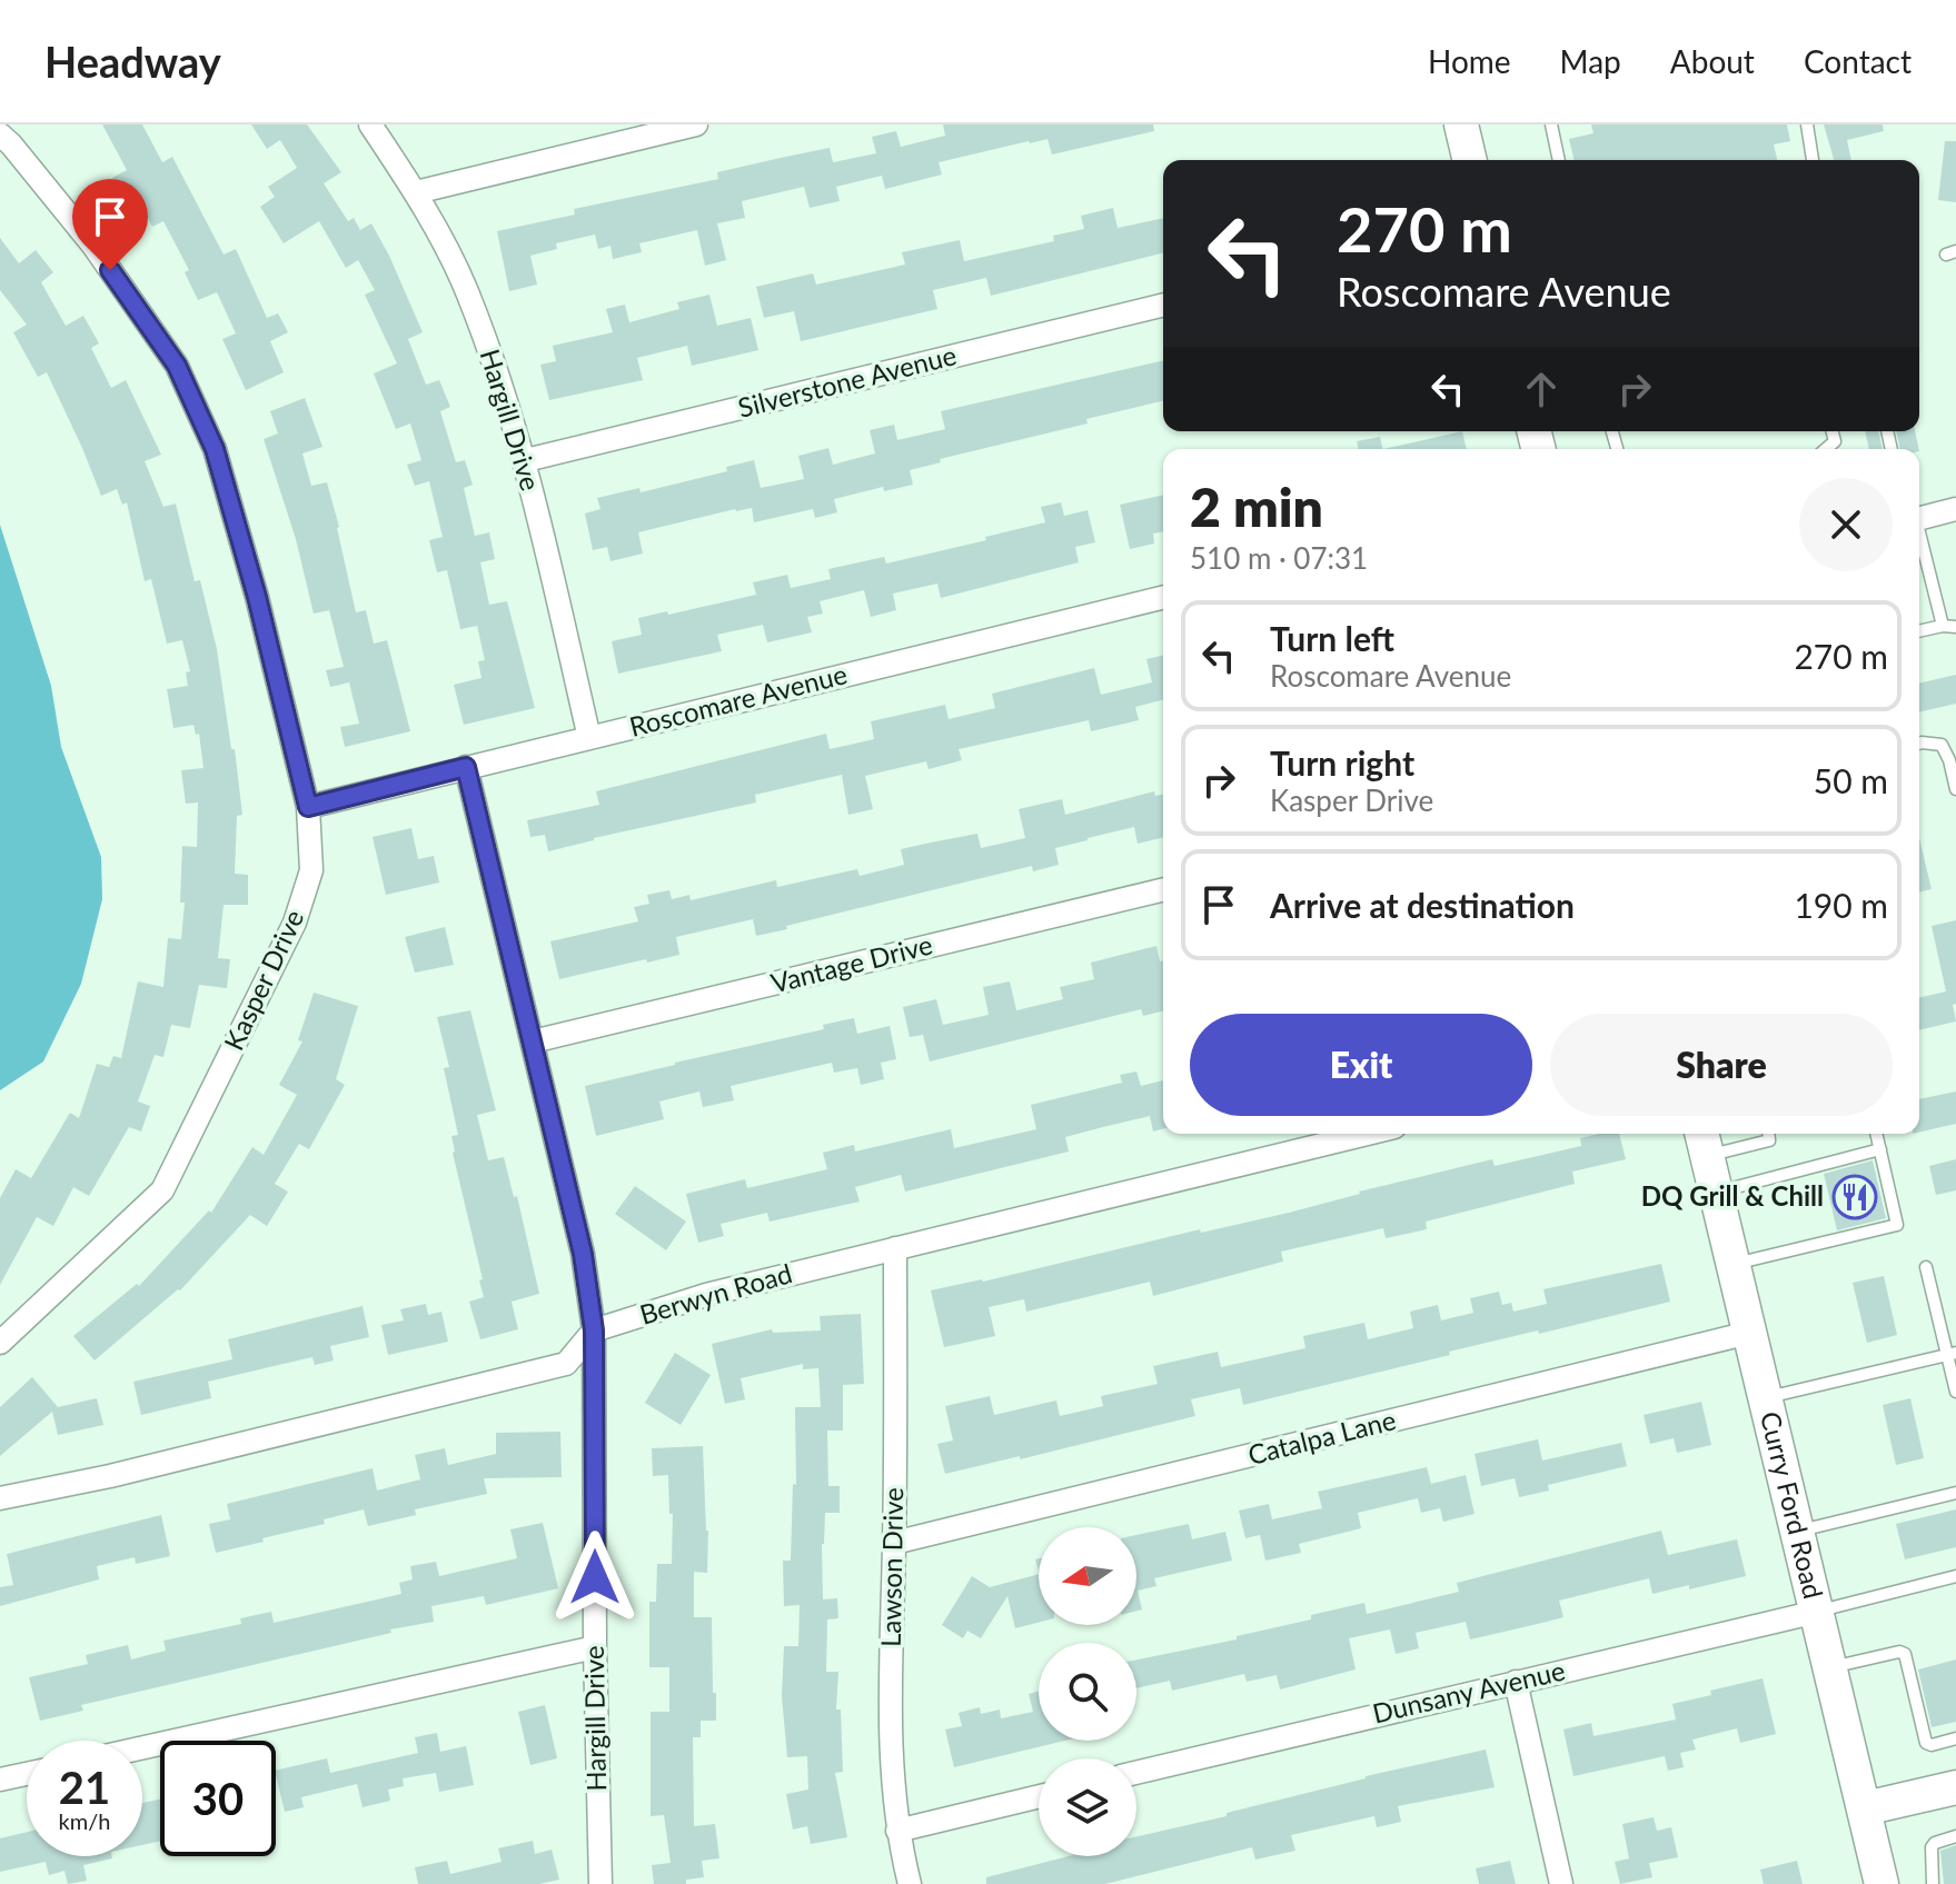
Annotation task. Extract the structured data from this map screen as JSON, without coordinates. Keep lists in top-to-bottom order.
{
  "streets": {
    "street": [
      "Silverstone Avenue",
      "Hargill Drive",
      "Roscomare Avenue",
      "Vantage Drive",
      "Kasper Drive",
      "Berwyn Road",
      "Catalpa Lane",
      "Curry Ford Road",
      "Lawson Drive",
      "Dunsany Avenue"
    ]
  },
  "crossings": [
    ["Silverstone Avenue", "Hargill Drive"],
    ["Hargill Drive", "Roscomare Avenue"],
    ["Hargill Drive", "Vantage Drive"],
    ["Hargill Drive", "Berwyn Road"],
    ["Roscomare Avenue", "Kasper Drive"],
    ["Berwyn Road", "Lawson Drive"],
    ["Catalpa Lane", "Curry Ford Road"],
    ["Catalpa Lane", "Lawson Drive"],
    ["Curry Ford Road", "Dunsany Avenue"]
  ],
  "places": {
    "restaurant": ["DQ Grill & Chill"]
  },
  "north": "left",
  "page": {
    "header": "Headway",
    "nav": [
      "Home",
      "Map",
      "About",
      "Contact"
    ],
    "turn": ["270 m", "Roscomare Avenue"],
    "heading": ["2 min", "510 m · 07:31"],
    "list": [
      {
        "name": "Turn left",
        "note": "Roscomare Avenue",
        "value": "270 m"
      },
      {
        "name": "Turn right",
        "note": "Kasper Drive",
        "value": "50 m"
      },
      {
        "name": "Arrive at destination",
        "value": "190 m"
      }
    ],
    "buttons": ["Exit", "Share"],
    "speed": "21 km/h",
    "limit": "30"
  }
}
